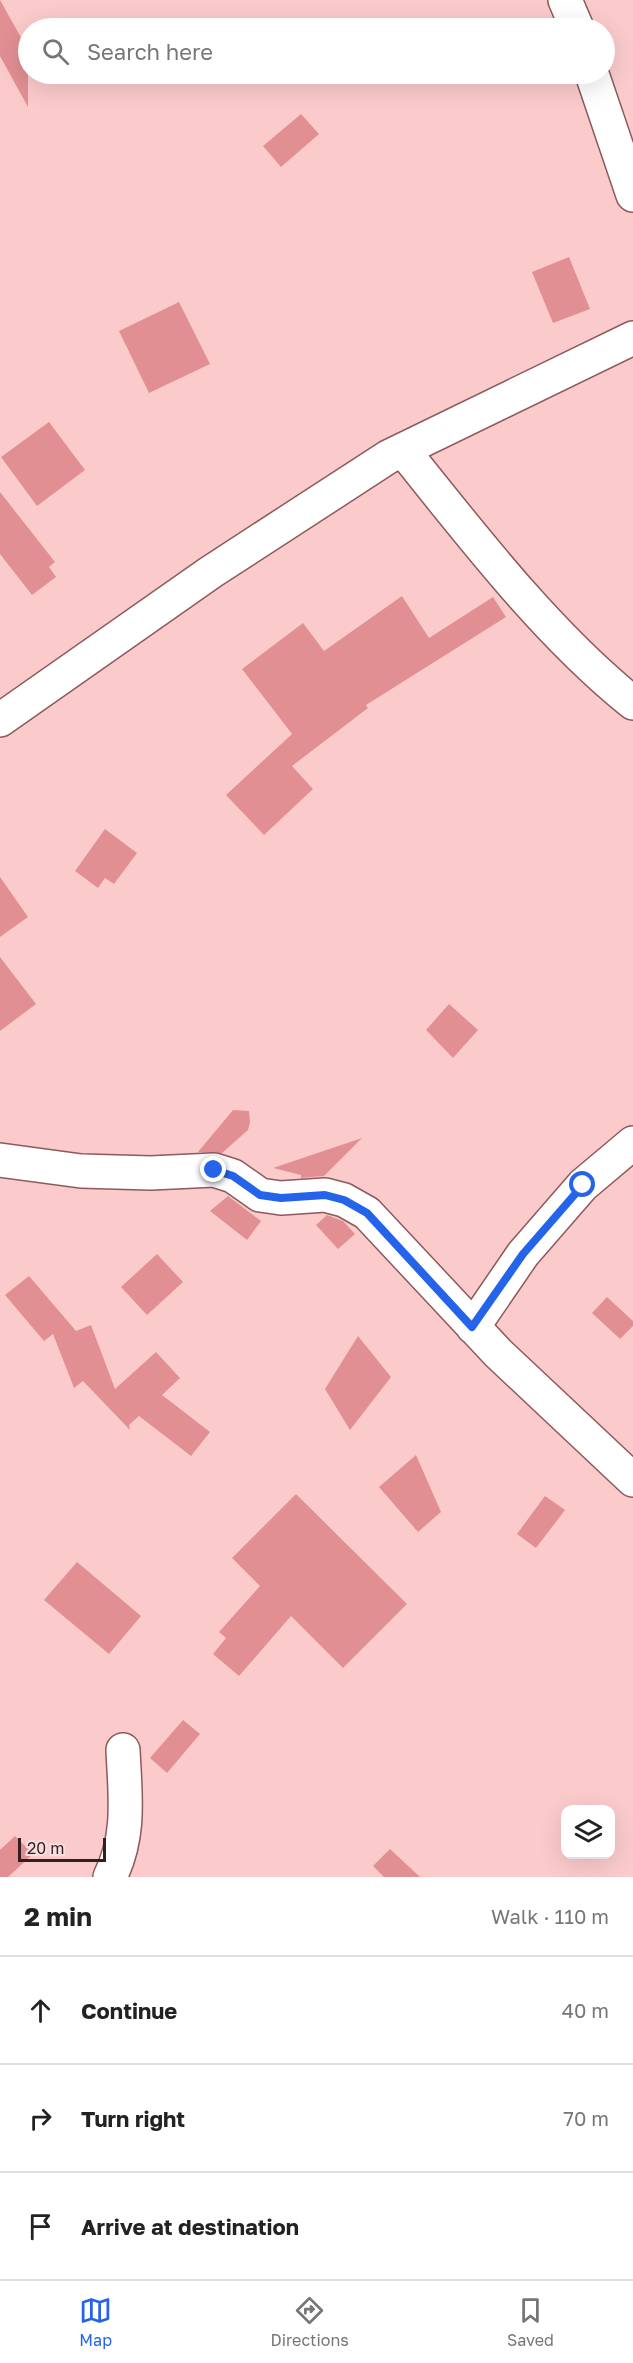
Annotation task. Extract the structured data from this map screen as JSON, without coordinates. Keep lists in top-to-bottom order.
{
  "scale_bar": "20 m",
  "page": {
    "search": "Search here",
    "scale": "20 m",
    "heading": ["2 min", "Walk · 110 m"],
    "list": [
      ["Continue", "40 m"],
      ["Turn right", "70 m"],
      "Arrive at destination"
    ],
    "nav": ["Map", "Directions", "Saved"]
  }
}
